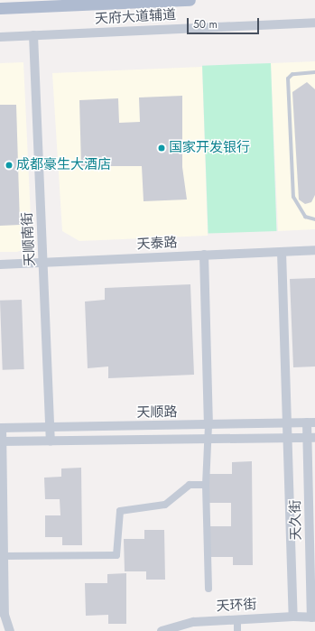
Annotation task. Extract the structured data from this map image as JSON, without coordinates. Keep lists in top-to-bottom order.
{
  "streets": {
    "street": [
      "天府大道辅道",
      "天顺南街",
      "天泰路",
      "天顺路",
      "天久街",
      "天环街"
    ]
  },
  "crossings": [
    ["天府大道辅道", "天顺南街"],
    ["天顺南街", "天泰路"],
    ["天顺南街", "天顺路"],
    ["天泰路", "天久街"],
    ["天顺路", "天久街"],
    ["天久街", "天环街"]
  ],
  "places": ["国家开发银行", "成都豪生大酒店"],
  "scale_bar": "50 m"
}
